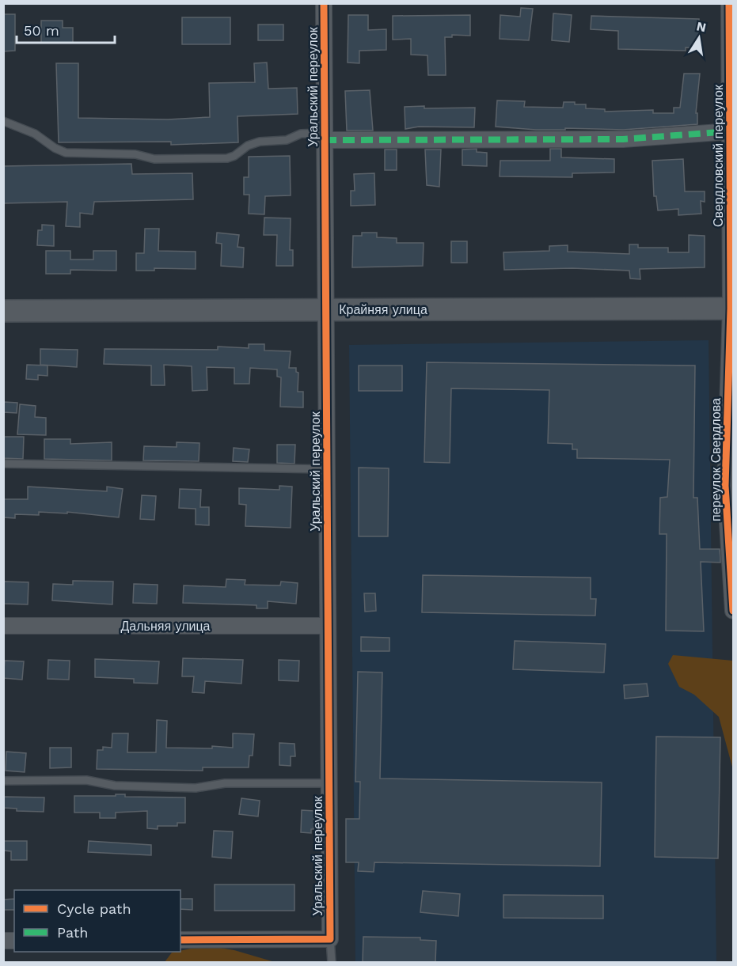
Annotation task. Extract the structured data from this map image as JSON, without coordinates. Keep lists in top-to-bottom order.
{
  "streets": {
    "main road": ["Крайняя улица"],
    "street": [
      "Уральский переулок",
      "Свердловский переулок",
      "переулок Свердлова",
      "Дальняя улица"
    ]
  },
  "crossings": [
    ["Уральский переулок", "Крайняя улица"],
    ["Уральский переулок", "Дальняя улица"],
    ["Свердловский переулок", "Крайняя улица"],
    ["Свердловский переулок", "переулок Свердлова"],
    ["Крайняя улица", "переулок Свердлова"]
  ],
  "legend": ["Cycle path", "Path"],
  "scale_bar": "50 m",
  "north": "top"
}
